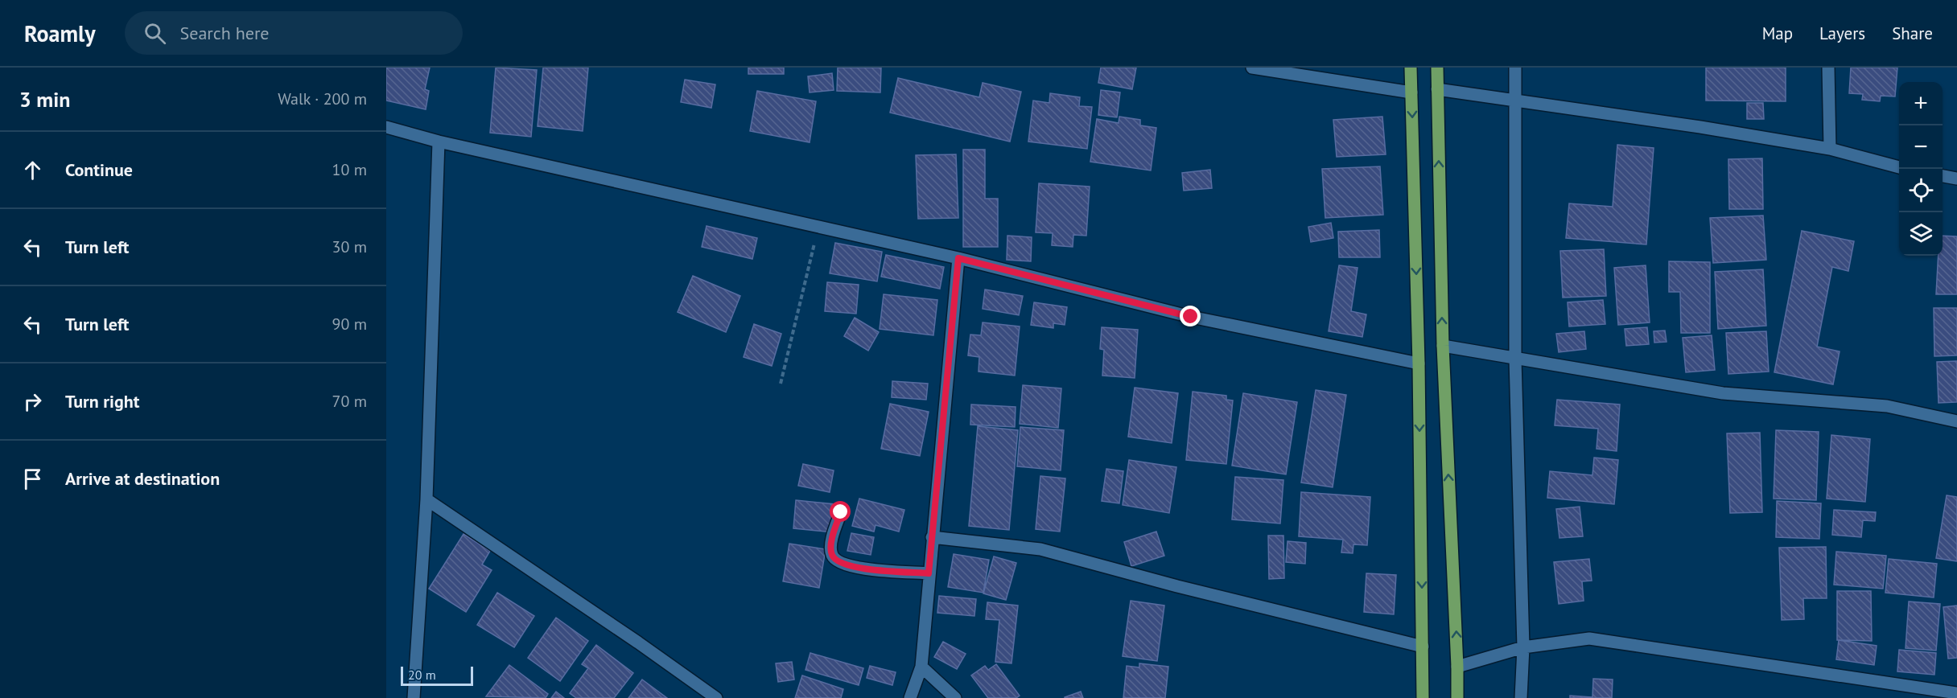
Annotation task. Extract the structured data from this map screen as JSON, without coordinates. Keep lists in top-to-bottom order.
{
  "scale_bar": "20 m",
  "page": {
    "header": "Roamly",
    "search": "Search here",
    "nav": ["Map", "Layers", "Share"],
    "heading": ["3 min", "Walk · 200 m"],
    "map_buttons": ["+", "−"],
    "list": [
      ["Continue", "10 m"],
      ["Turn left", "30 m"],
      ["Turn left", "90 m"],
      ["Turn right", "70 m"],
      "Arrive at destination"
    ],
    "scale": "20 m"
  }
}
